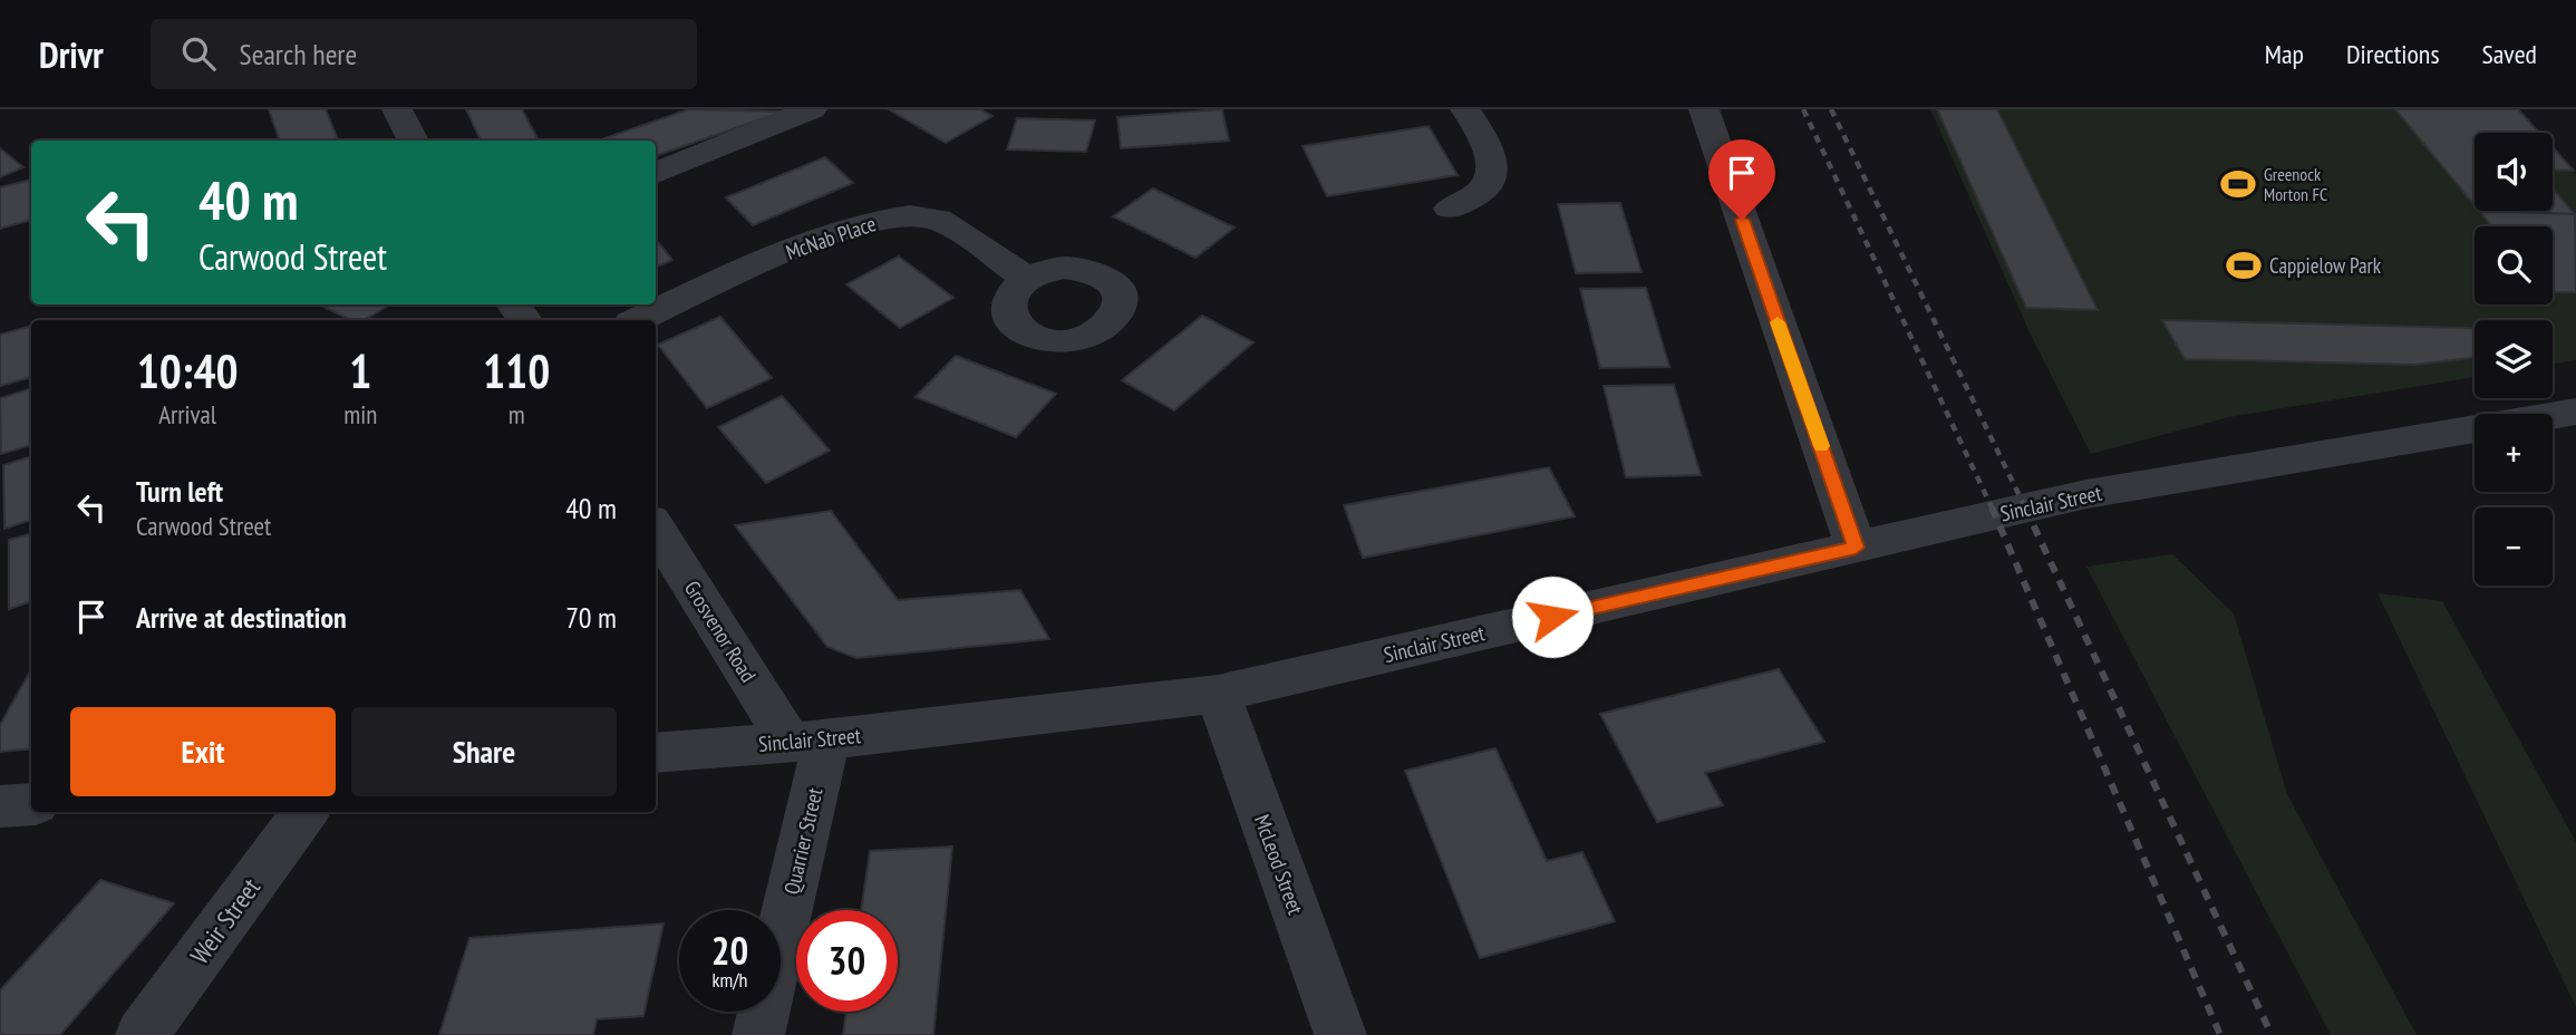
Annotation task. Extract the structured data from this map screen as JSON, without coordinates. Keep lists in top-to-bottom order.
{
  "streets": {
    "street": [
      "McNab Place",
      "Sinclair Street",
      "Grosvenor Road",
      "Quarrier Street",
      "McLeod Street",
      "Weir Street"
    ]
  },
  "crossings": [
    ["Sinclair Street", "Grosvenor Road"],
    ["Sinclair Street", "Quarrier Street"],
    ["Sinclair Street", "McLeod Street"],
    ["Grosvenor Road", "Quarrier Street"]
  ],
  "places": {
    "sports": ["Greenock Morton FC", "Cappielow Park"]
  },
  "page": {
    "header": "Drivr",
    "search": "Search here",
    "nav": ["Map", "Directions", "Saved"],
    "map_buttons": ["+", "−"],
    "turn": ["40 m", "Carwood Street"],
    "eta": [
      "10:40",
      "Arrival",
      "1",
      "min",
      "110",
      "m"
    ],
    "list": [
      {
        "name": "Turn left",
        "note": "Carwood Street",
        "value": "40 m"
      },
      {
        "name": "Arrive at destination",
        "value": "70 m"
      }
    ],
    "buttons": ["Exit", "Share"],
    "speed": "20 km/h",
    "limit": "30"
  }
}
